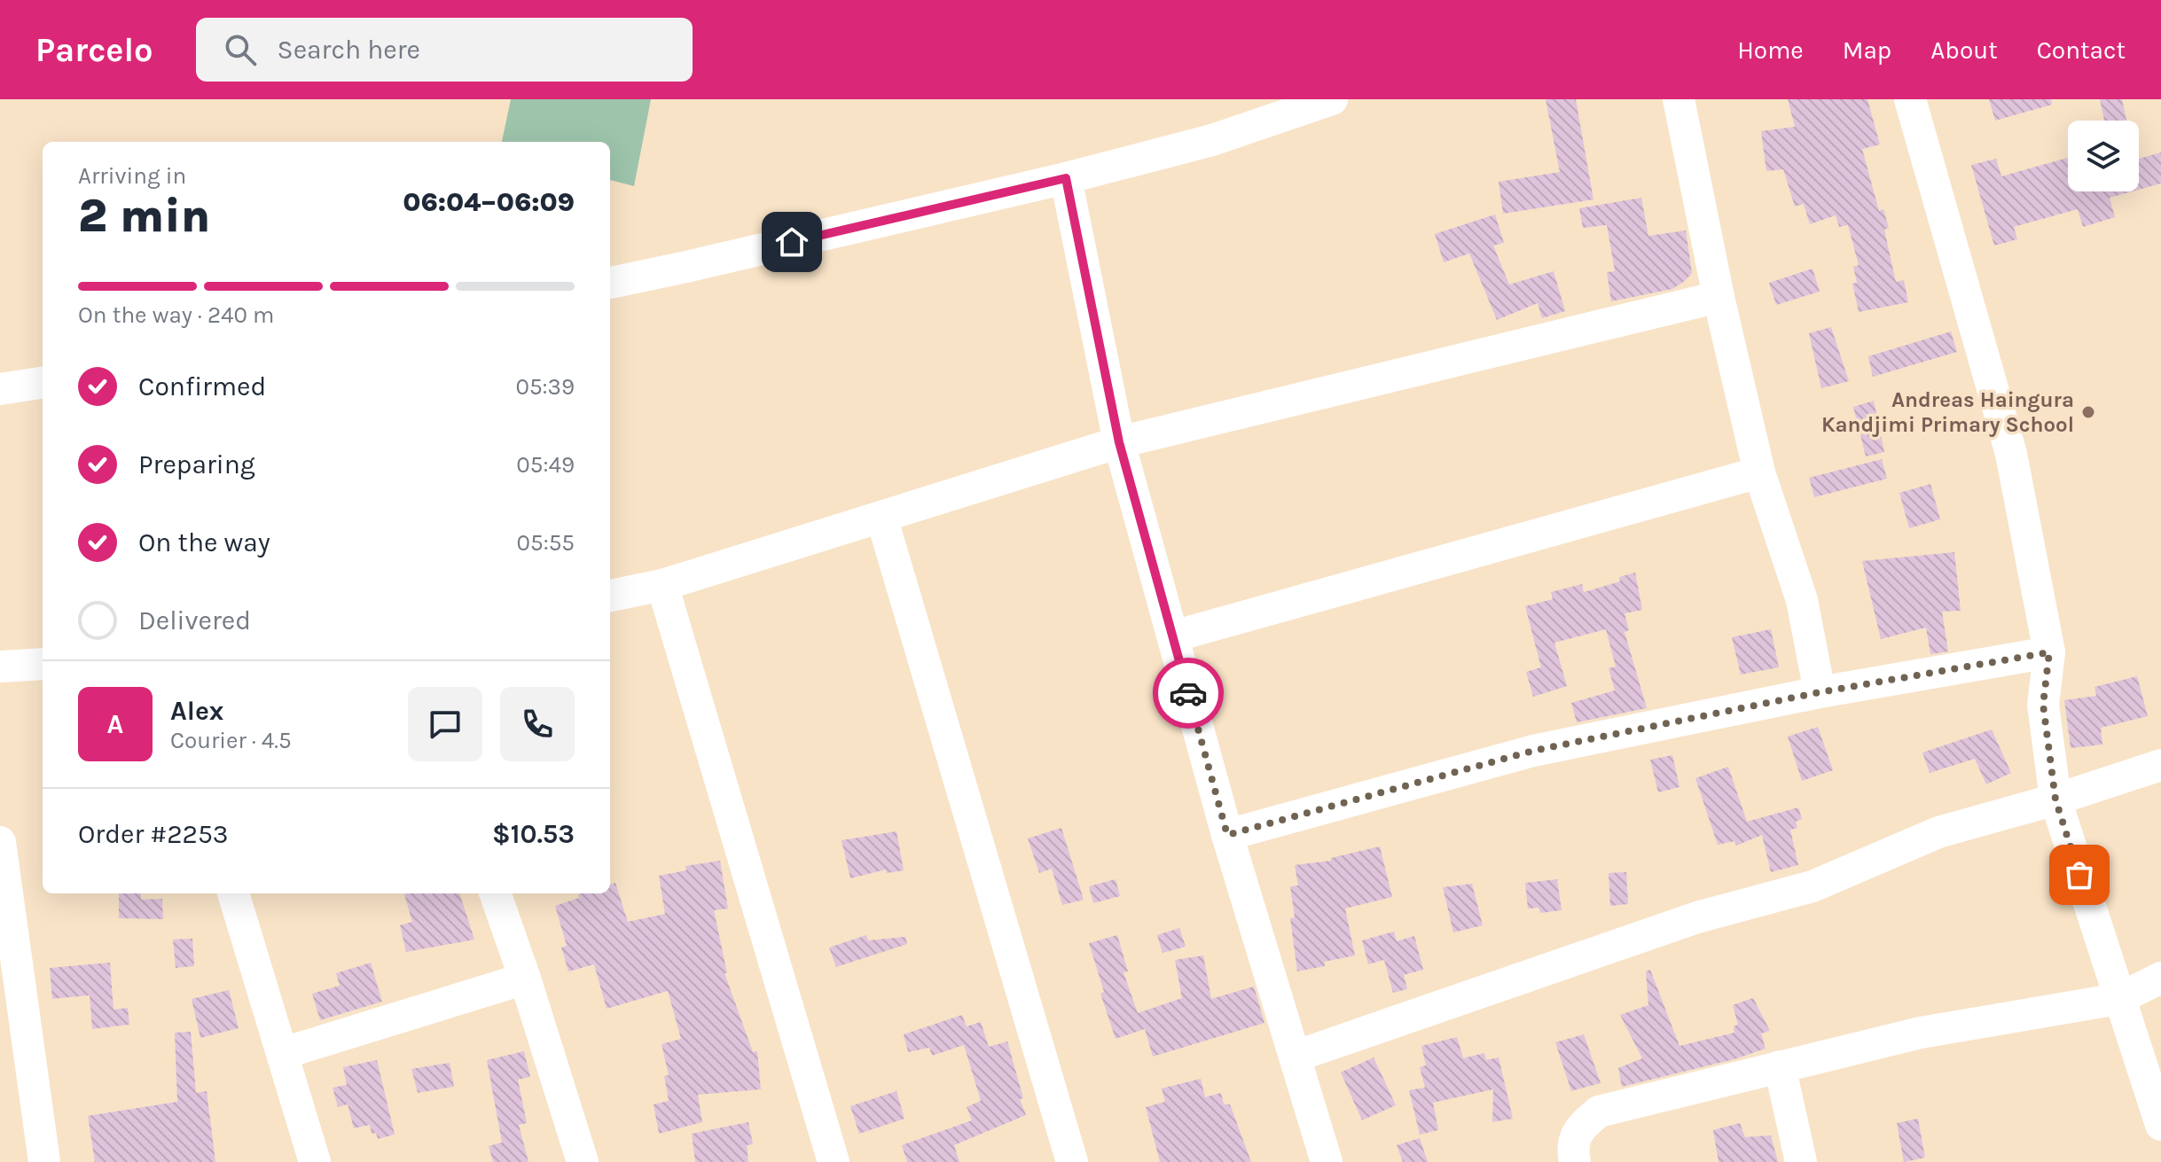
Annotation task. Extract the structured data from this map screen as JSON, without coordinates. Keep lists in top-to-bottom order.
{
  "places": ["Andreas Haingura Kandjimi Primary School"],
  "page": {
    "header": "Parcelo",
    "search": "Search here",
    "nav": [
      "Home",
      "Map",
      "About",
      "Contact"
    ],
    "heading": ["2 min", "Arriving in", "06:04–06:09"],
    "panel": [
      "Alex",
      "Courier · 4.5",
      "Order #2253",
      "$10.53"
    ],
    "bar": "On the way · 240 m",
    "list": [
      ["Confirmed", "05:39"],
      ["Preparing", "05:49"],
      ["On the way", "05:55"],
      "Delivered"
    ],
    "round": "A"
  }
}
